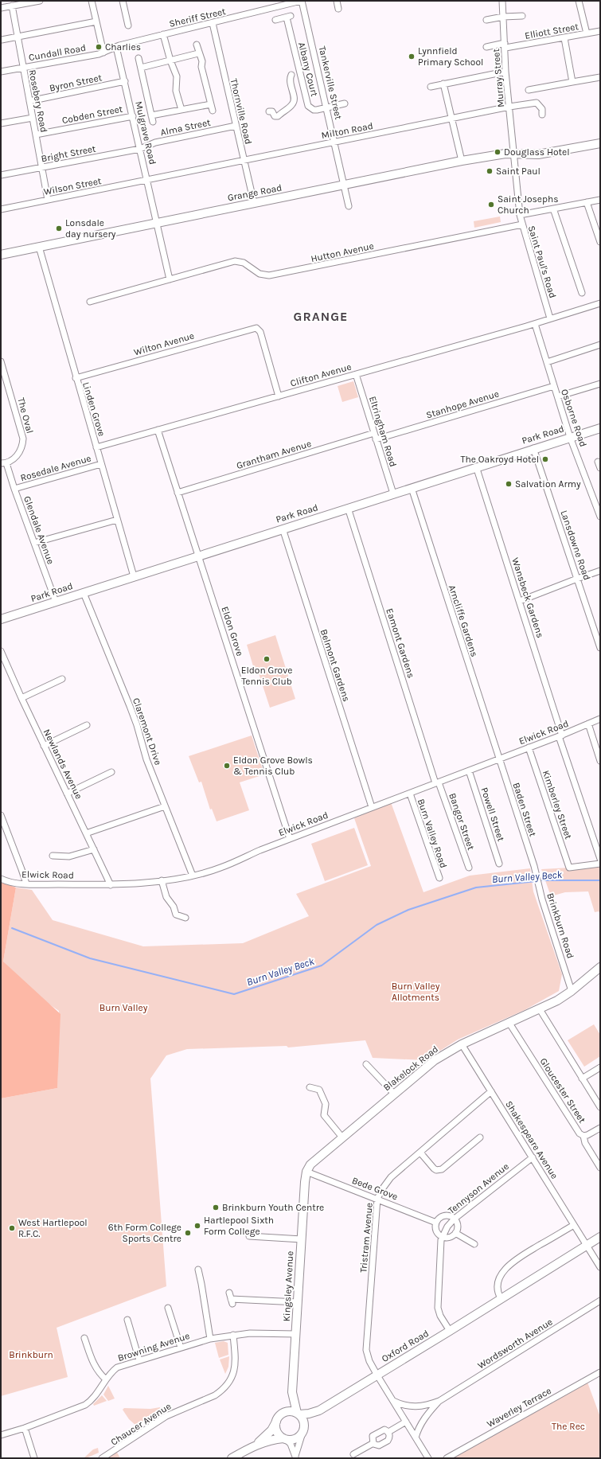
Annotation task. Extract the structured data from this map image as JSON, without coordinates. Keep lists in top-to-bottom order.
{
  "streets": {
    "street": [
      "Sheriff Street",
      "Elliott Street",
      "Cundall Road",
      "Albany Court",
      "Murray Street",
      "Byron Street",
      "Tankerville Street",
      "Rosebery Road",
      "Thornville Road",
      "Cobden Street",
      "Alma Street",
      "Milton Road",
      "Mulgrave Road",
      "Bright Street",
      "Wilson Street",
      "Grange Road",
      "Hutton Avenue",
      "Saint Paul's Road",
      "Wilton Avenue",
      "Clifton Avenue",
      "Stanhope Avenue",
      "Linden Grove",
      "The Oval",
      "Osborne Road",
      "Eltringham Road",
      "Park Road",
      "Grantham Avenue",
      "Rosedale Avenue",
      "Glendale Avenue",
      "Lansdowne Road",
      "Wansbeck Gardens",
      "Arncliffe Gardens",
      "Eldon Grove",
      "Eamont Gardens",
      "Belmont Gardens",
      "Claremont Drive",
      "Elwick Road",
      "Newlands Avenue",
      "Kimberley Street",
      "Baden Street",
      "Powell Street",
      "Bangor Street",
      "Burn Valley Road",
      "Brinkburn Road",
      "Blakelock Road",
      "Gloucester Street",
      "Shakespeare Avenue",
      "Bede Grove",
      "Tennyson Avenue",
      "Tristram Avenue",
      "Kingsley Avenue",
      "Wordsworth Avenue",
      "Oxford Road",
      "Browning Avenue",
      "Waverley Terrace",
      "Chaucer Avenue"
    ]
  },
  "crossings": [
    ["Sheriff Street", "Cundall Road"],
    ["Sheriff Street", "Tankerville Street"],
    ["Sheriff Street", "Thornville Road"],
    ["Sheriff Street", "Mulgrave Road"],
    ["Elliott Street", "Murray Street"],
    ["Cundall Road", "Rosebery Road"],
    ["Cundall Road", "Mulgrave Road"],
    ["Albany Court", "Tankerville Street"],
    ["Murray Street", "Milton Road"],
    ["Murray Street", "Grange Road"],
    ["Murray Street", "Saint Paul's Road"],
    ["Byron Street", "Rosebery Road"],
    ["Byron Street", "Mulgrave Road"],
    ["Tankerville Street", "Milton Road"],
    ["Tankerville Street", "Grange Road"],
    ["Rosebery Road", "Cobden Street"],
    ["Rosebery Road", "Bright Street"],
    ["Rosebery Road", "Wilson Street"],
    ["Thornville Road", "Alma Street"],
    ["Thornville Road", "Milton Road"],
    ["Thornville Road", "Grange Road"],
    ["Cobden Street", "Mulgrave Road"],
    ["Alma Street", "Mulgrave Road"],
    ["Alma Street", "Bright Street"],
    ["Milton Road", "Mulgrave Road"],
    ["Milton Road", "Wilson Street"],
    ["Mulgrave Road", "Bright Street"],
    ["Mulgrave Road", "Wilson Street"],
    ["Mulgrave Road", "Grange Road"],
    ["Grange Road", "Saint Paul's Road"],
    ["Grange Road", "Linden Grove"],
    ["Hutton Avenue", "Saint Paul's Road"],
    ["Saint Paul's Road", "Clifton Avenue"],
    ["Wilton Avenue", "Clifton Avenue"],
    ["Wilton Avenue", "Linden Grove"],
    ["Clifton Avenue", "Linden Grove"],
    ["Clifton Avenue", "Osborne Road"],
    ["Clifton Avenue", "Eltringham Road"],
    ["Clifton Avenue", "Eldon Grove"],
    ["Stanhope Avenue", "Osborne Road"],
    ["Stanhope Avenue", "Eltringham Road"],
    ["Linden Grove", "Park Road"],
    ["Linden Grove", "Rosedale Avenue"],
    ["The Oval", "Glendale Avenue"],
    ["Osborne Road", "Park Road"],
    ["Eltringham Road", "Park Road"],
    ["Eltringham Road", "Grantham Avenue"],
    ["Park Road", "Glendale Avenue"],
    ["Park Road", "Lansdowne Road"],
    ["Park Road", "Wansbeck Gardens"],
    ["Park Road", "Arncliffe Gardens"],
    ["Park Road", "Eldon Grove"],
    ["Park Road", "Eamont Gardens"],
    ["Park Road", "Belmont Gardens"],
    ["Park Road", "Claremont Drive"],
    ["Grantham Avenue", "Eldon Grove"],
    ["Rosedale Avenue", "Glendale Avenue"],
    ["Wansbeck Gardens", "Elwick Road"],
    ["Arncliffe Gardens", "Elwick Road"],
    ["Arncliffe Gardens", "Baden Street"],
    ["Eldon Grove", "Elwick Road"],
    ["Eamont Gardens", "Elwick Road"],
    ["Eamont Gardens", "Bangor Street"],
    ["Belmont Gardens", "Elwick Road"],
    ["Claremont Drive", "Elwick Road"],
    ["Elwick Road", "Newlands Avenue"],
    ["Elwick Road", "Kimberley Street"],
    ["Elwick Road", "Baden Street"],
    ["Elwick Road", "Powell Street"],
    ["Elwick Road", "Bangor Street"],
    ["Elwick Road", "Burn Valley Road"],
    ["Baden Street", "Brinkburn Road"],
    ["Brinkburn Road", "Blakelock Road"],
    ["Blakelock Road", "Gloucester Street"],
    ["Blakelock Road", "Shakespeare Avenue"],
    ["Blakelock Road", "Bede Grove"],
    ["Blakelock Road", "Kingsley Avenue"],
    ["Shakespeare Avenue", "Tennyson Avenue"],
    ["Shakespeare Avenue", "Tristram Avenue"],
    ["Shakespeare Avenue", "Oxford Road"],
    ["Bede Grove", "Tristram Avenue"],
    ["Bede Grove", "Kingsley Avenue"],
    ["Tennyson Avenue", "Oxford Road"],
    ["Tristram Avenue", "Oxford Road"],
    ["Kingsley Avenue", "Oxford Road"],
    ["Kingsley Avenue", "Browning Avenue"],
    ["Browning Avenue", "Chaucer Avenue"]
  ],
  "districts": ["GRANGE"],
  "water": ["Burn Valley Beck"],
  "parks": [
    "Burn Valley Allotments",
    "Burn Valley",
    "Brinkburn",
    "The Rec"
  ],
  "places": [
    "Charlies",
    "Lynnfield Primary School",
    "Douglass Hotel",
    "Saint Paul",
    "Saint Josephs Church",
    "Lonsdale day nursery",
    "The Oakroyd Hotel",
    "Salvation Army",
    "Eldon Grove Tennis Club",
    "Eldon Grove Bowls & Tennis Club",
    "Brinkburn Youth Centre",
    "Hartlepool Sixth Form College",
    "West Hartlepool R.F.C.",
    "6th Form College Sports Centre"
  ]
}
